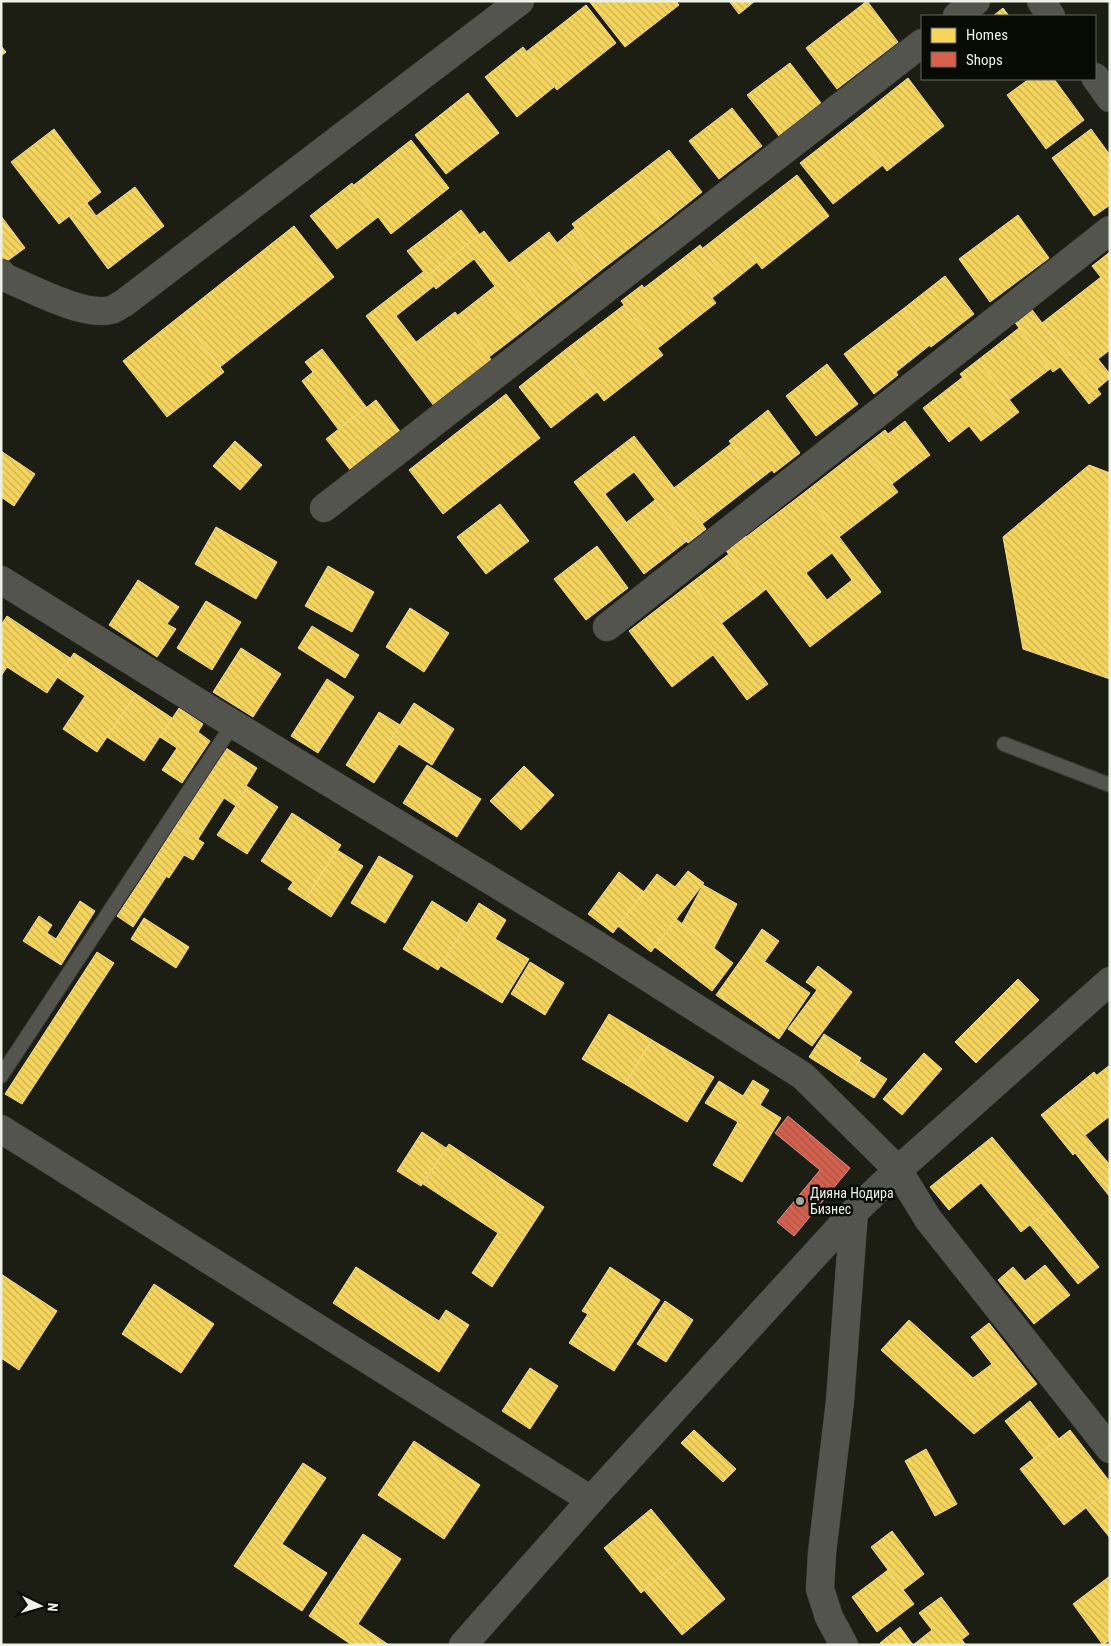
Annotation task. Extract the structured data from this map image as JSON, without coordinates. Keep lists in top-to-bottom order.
{
  "places": ["Дияна Нодира Бизнес"],
  "legend": ["Homes", "Shops"],
  "north": "right"
}
